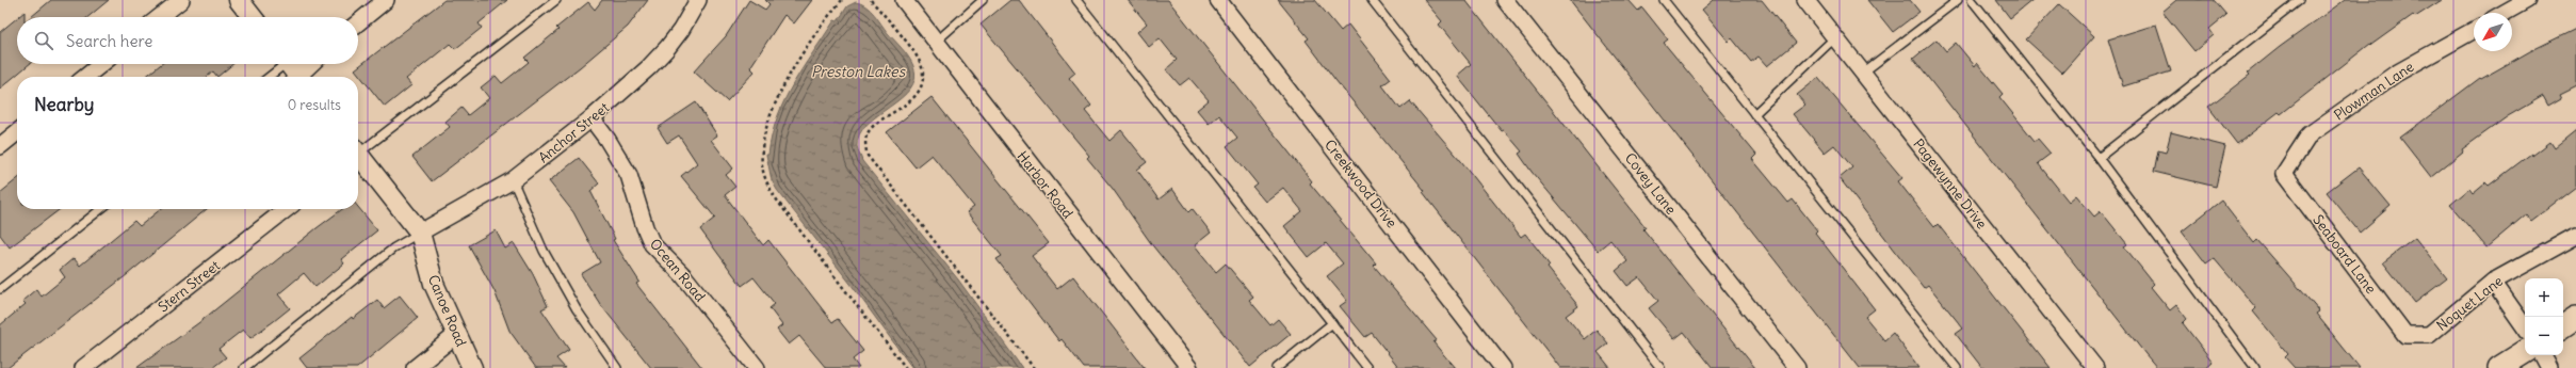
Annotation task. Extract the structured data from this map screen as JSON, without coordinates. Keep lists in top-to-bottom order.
{
  "streets": {
    "street": [
      "Plowman Lane",
      "Anchor Street",
      "Creekwood Drive",
      "Covey Lane",
      "Pagewynne Drive",
      "Harbor Road",
      "Seaboard Lane",
      "Ocean Road",
      "Stern Street",
      "Noquet Lane",
      "Canoe Road"
    ]
  },
  "crossings": [
    ["Plowman Lane", "Seaboard Lane"],
    ["Anchor Street", "Ocean Road"],
    ["Anchor Street", "Canoe Road"],
    ["Seaboard Lane", "Noquet Lane"]
  ],
  "water": ["Preston Lakes"],
  "north": "bottom left",
  "page": {
    "search": "Search here",
    "heading": ["Nearby", "0 results"],
    "map_buttons": ["+", "−"]
  }
}
